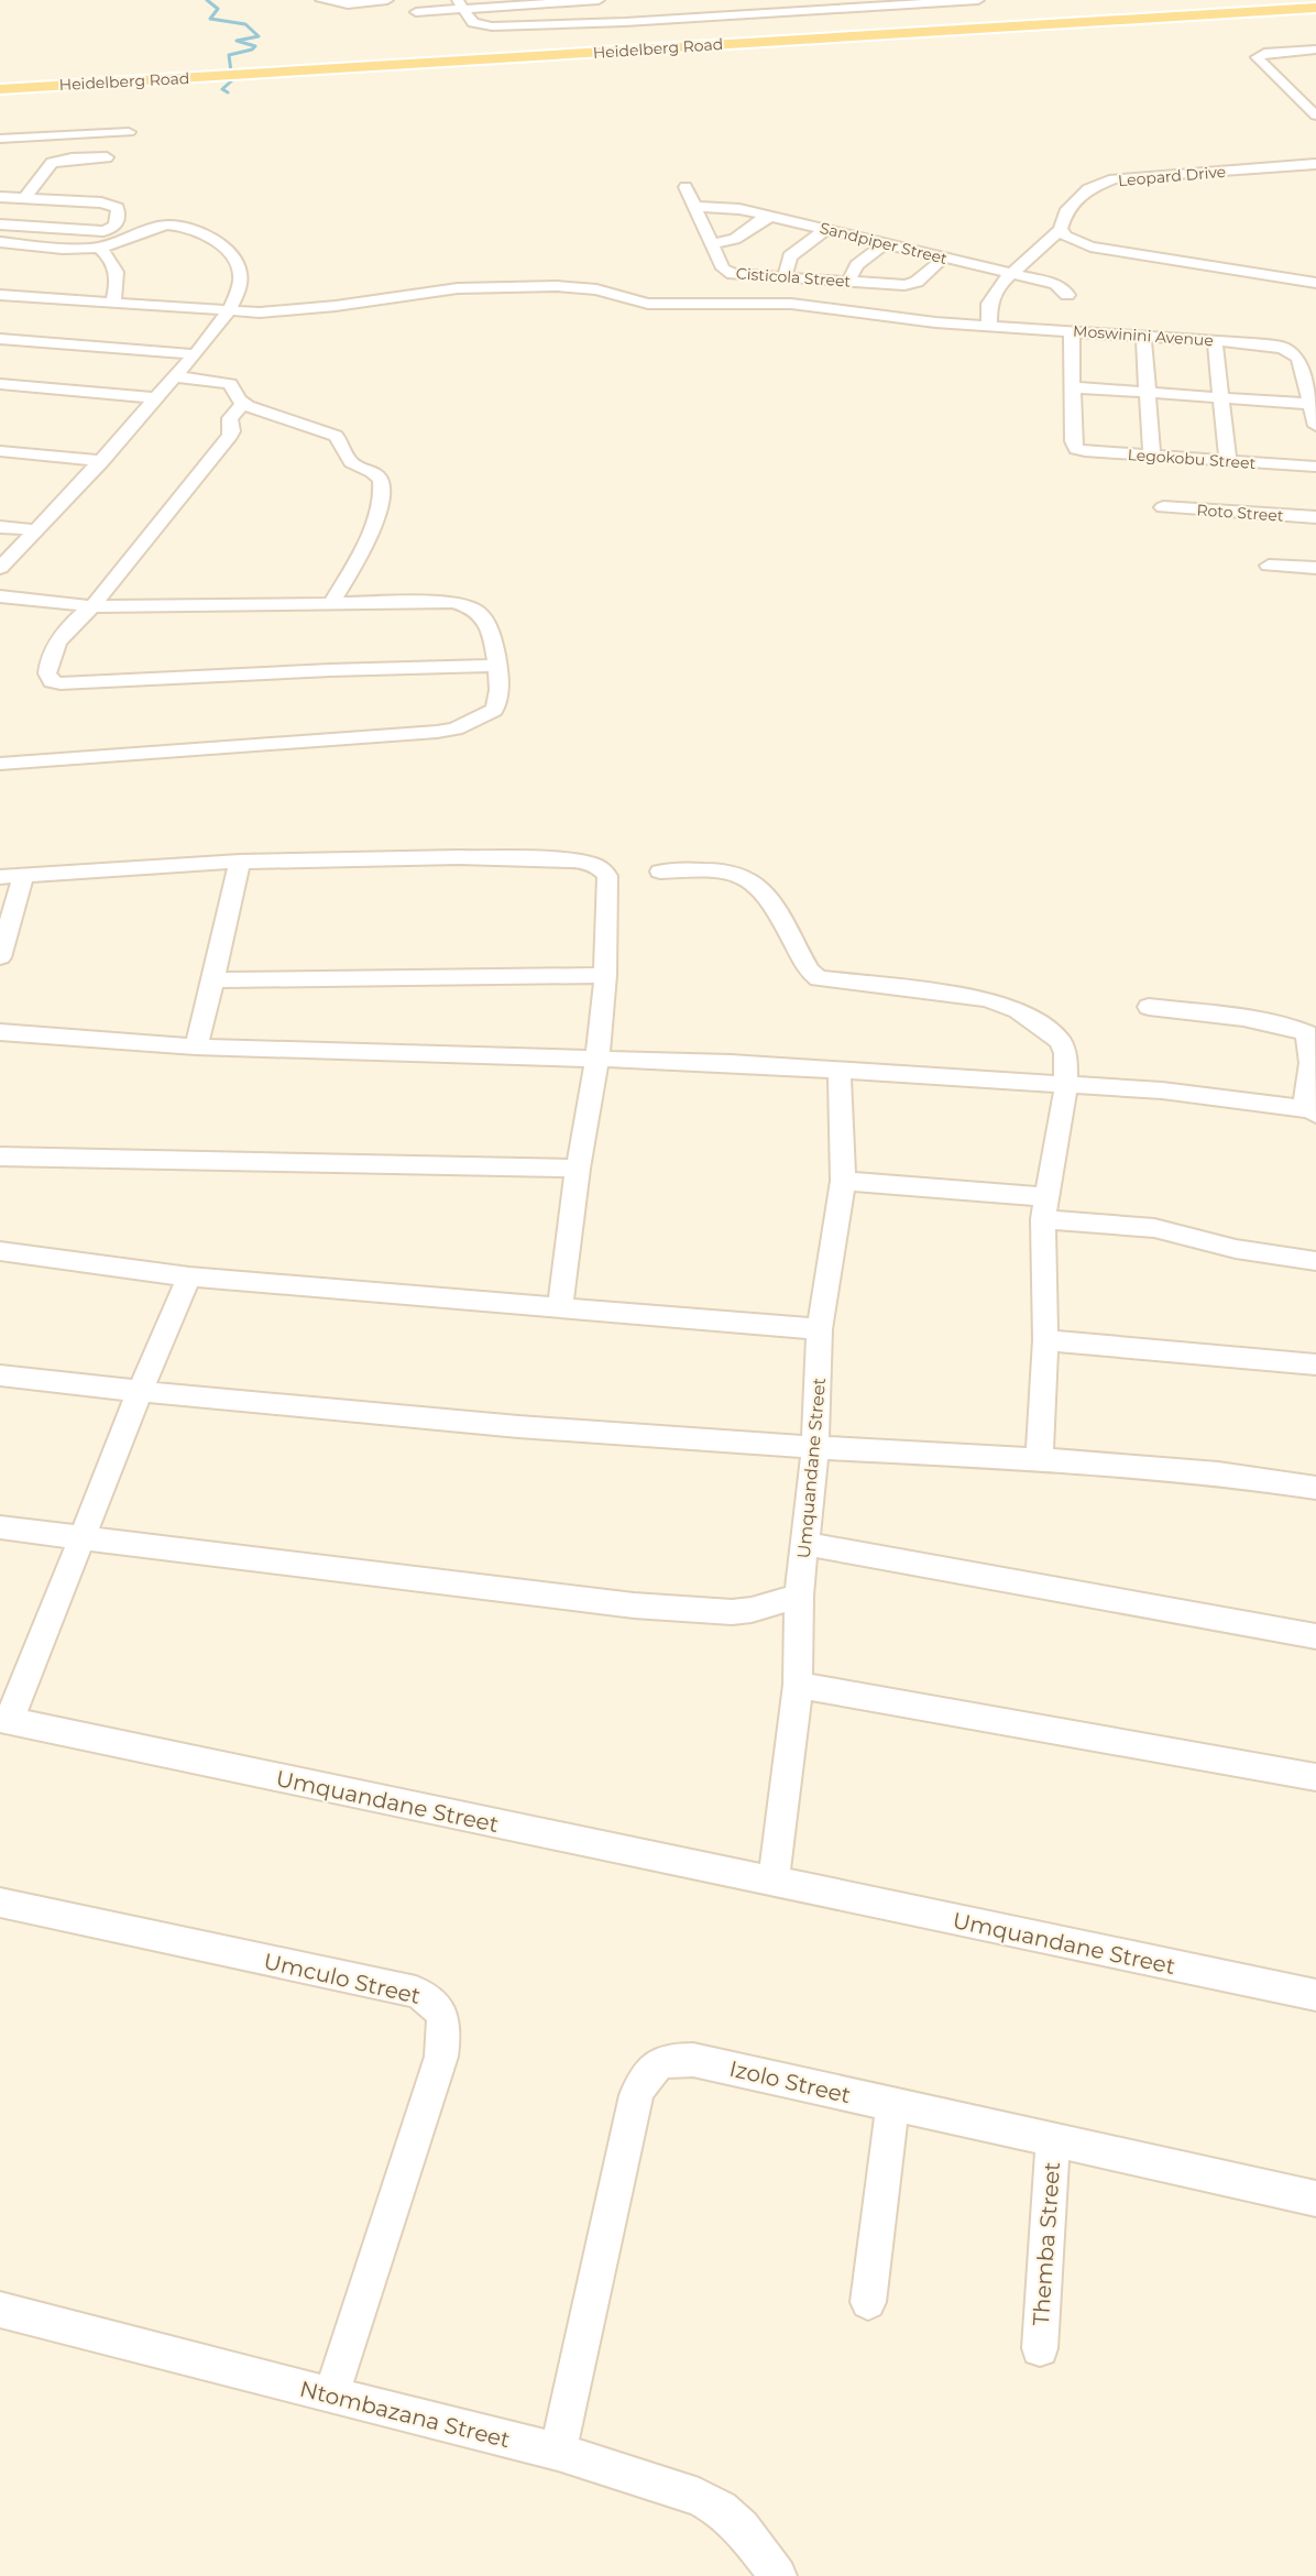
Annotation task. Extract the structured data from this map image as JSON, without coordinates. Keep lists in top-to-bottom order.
{
  "streets": {
    "main road": ["Heidelberg Road"],
    "street": [
      "Leopard Drive",
      "Sandpiper Street",
      "Cisticola Street",
      "Moswinini Avenue",
      "Legokobu Street",
      "Roto Street",
      "Umquandane Street",
      "Umculo Street",
      "Izolo Street",
      "Themba Street",
      "Ntombazana Street"
    ]
  },
  "crossings": [
    ["Leopard Drive", "Sandpiper Street"],
    ["Leopard Drive", "Moswinini Avenue"],
    ["Sandpiper Street", "Cisticola Street"],
    ["Umculo Street", "Ntombazana Street"],
    ["Izolo Street", "Themba Street"],
    ["Izolo Street", "Ntombazana Street"]
  ]
}
